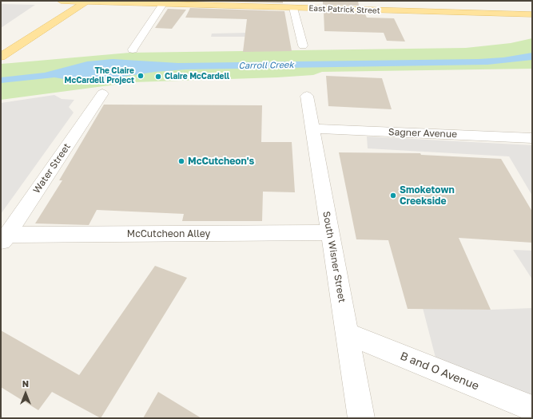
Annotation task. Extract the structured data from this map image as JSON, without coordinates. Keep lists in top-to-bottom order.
{
  "streets": {
    "main road": ["East Patrick Street"],
    "street": [
      "Sagner Avenue",
      "Water Street",
      "McCutcheon Alley",
      "South Wisner Street",
      "B and O Avenue"
    ]
  },
  "crossings": [
    ["Sagner Avenue", "South Wisner Street"],
    ["Water Street", "McCutcheon Alley"],
    ["McCutcheon Alley", "South Wisner Street"],
    ["South Wisner Street", "B and O Avenue"]
  ],
  "water": ["Carroll Creek"],
  "places": [
    "The Claire McCardell Project",
    "Claire McCardell",
    "McCutcheon's",
    "Smoketown Creekside"
  ],
  "north": "top"
}
